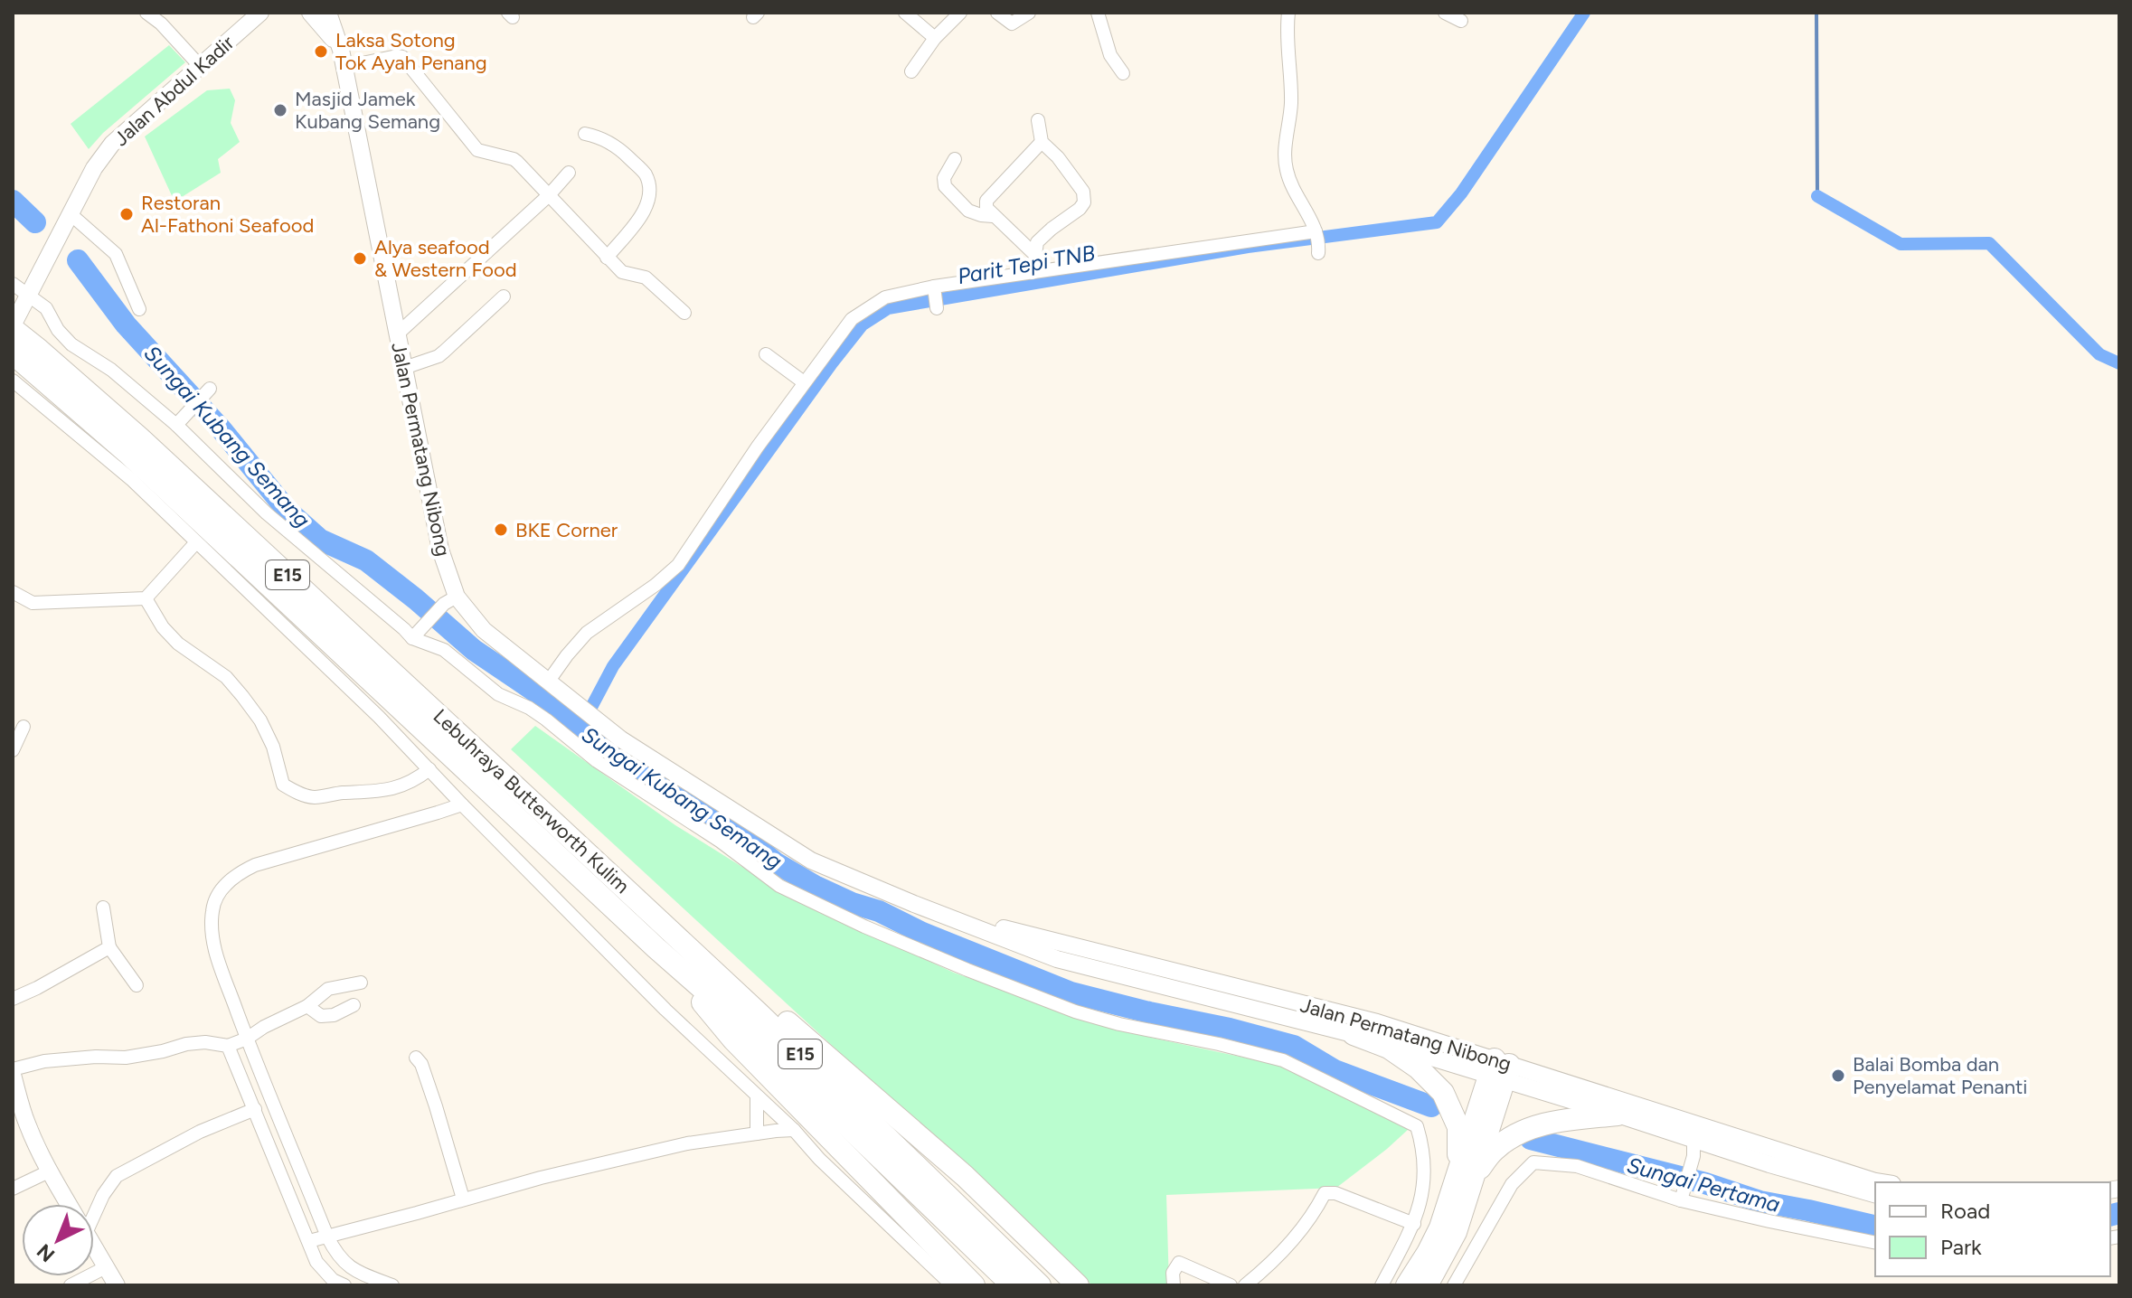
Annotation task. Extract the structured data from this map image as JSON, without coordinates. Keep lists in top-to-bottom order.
{
  "streets": {
    "highway": ["E15", "Lebuhraya Butterworth Kulim"],
    "main road": ["Jalan Abdul Kadir", "Jalan Permatang Nibong"]
  },
  "crossings": [
    ["Jalan Abdul Kadir", "Lebuhraya Butterworth Kulim"]
  ],
  "water": ["Parit Tepi TNB", "Sungai Kubang Semang", "Sungai Pertama"],
  "places": [
    "Laksa Sotong Tok Ayah Penang",
    "Masjid Jamek Kubang Semang",
    "Restoran Al-Fathoni Seafood",
    "Alya seafood & Western Food",
    "BKE Corner",
    "Balai Bomba dan Penyelamat Penanti"
  ],
  "legend": ["Road", "Park"],
  "north": "bottom left"
}
